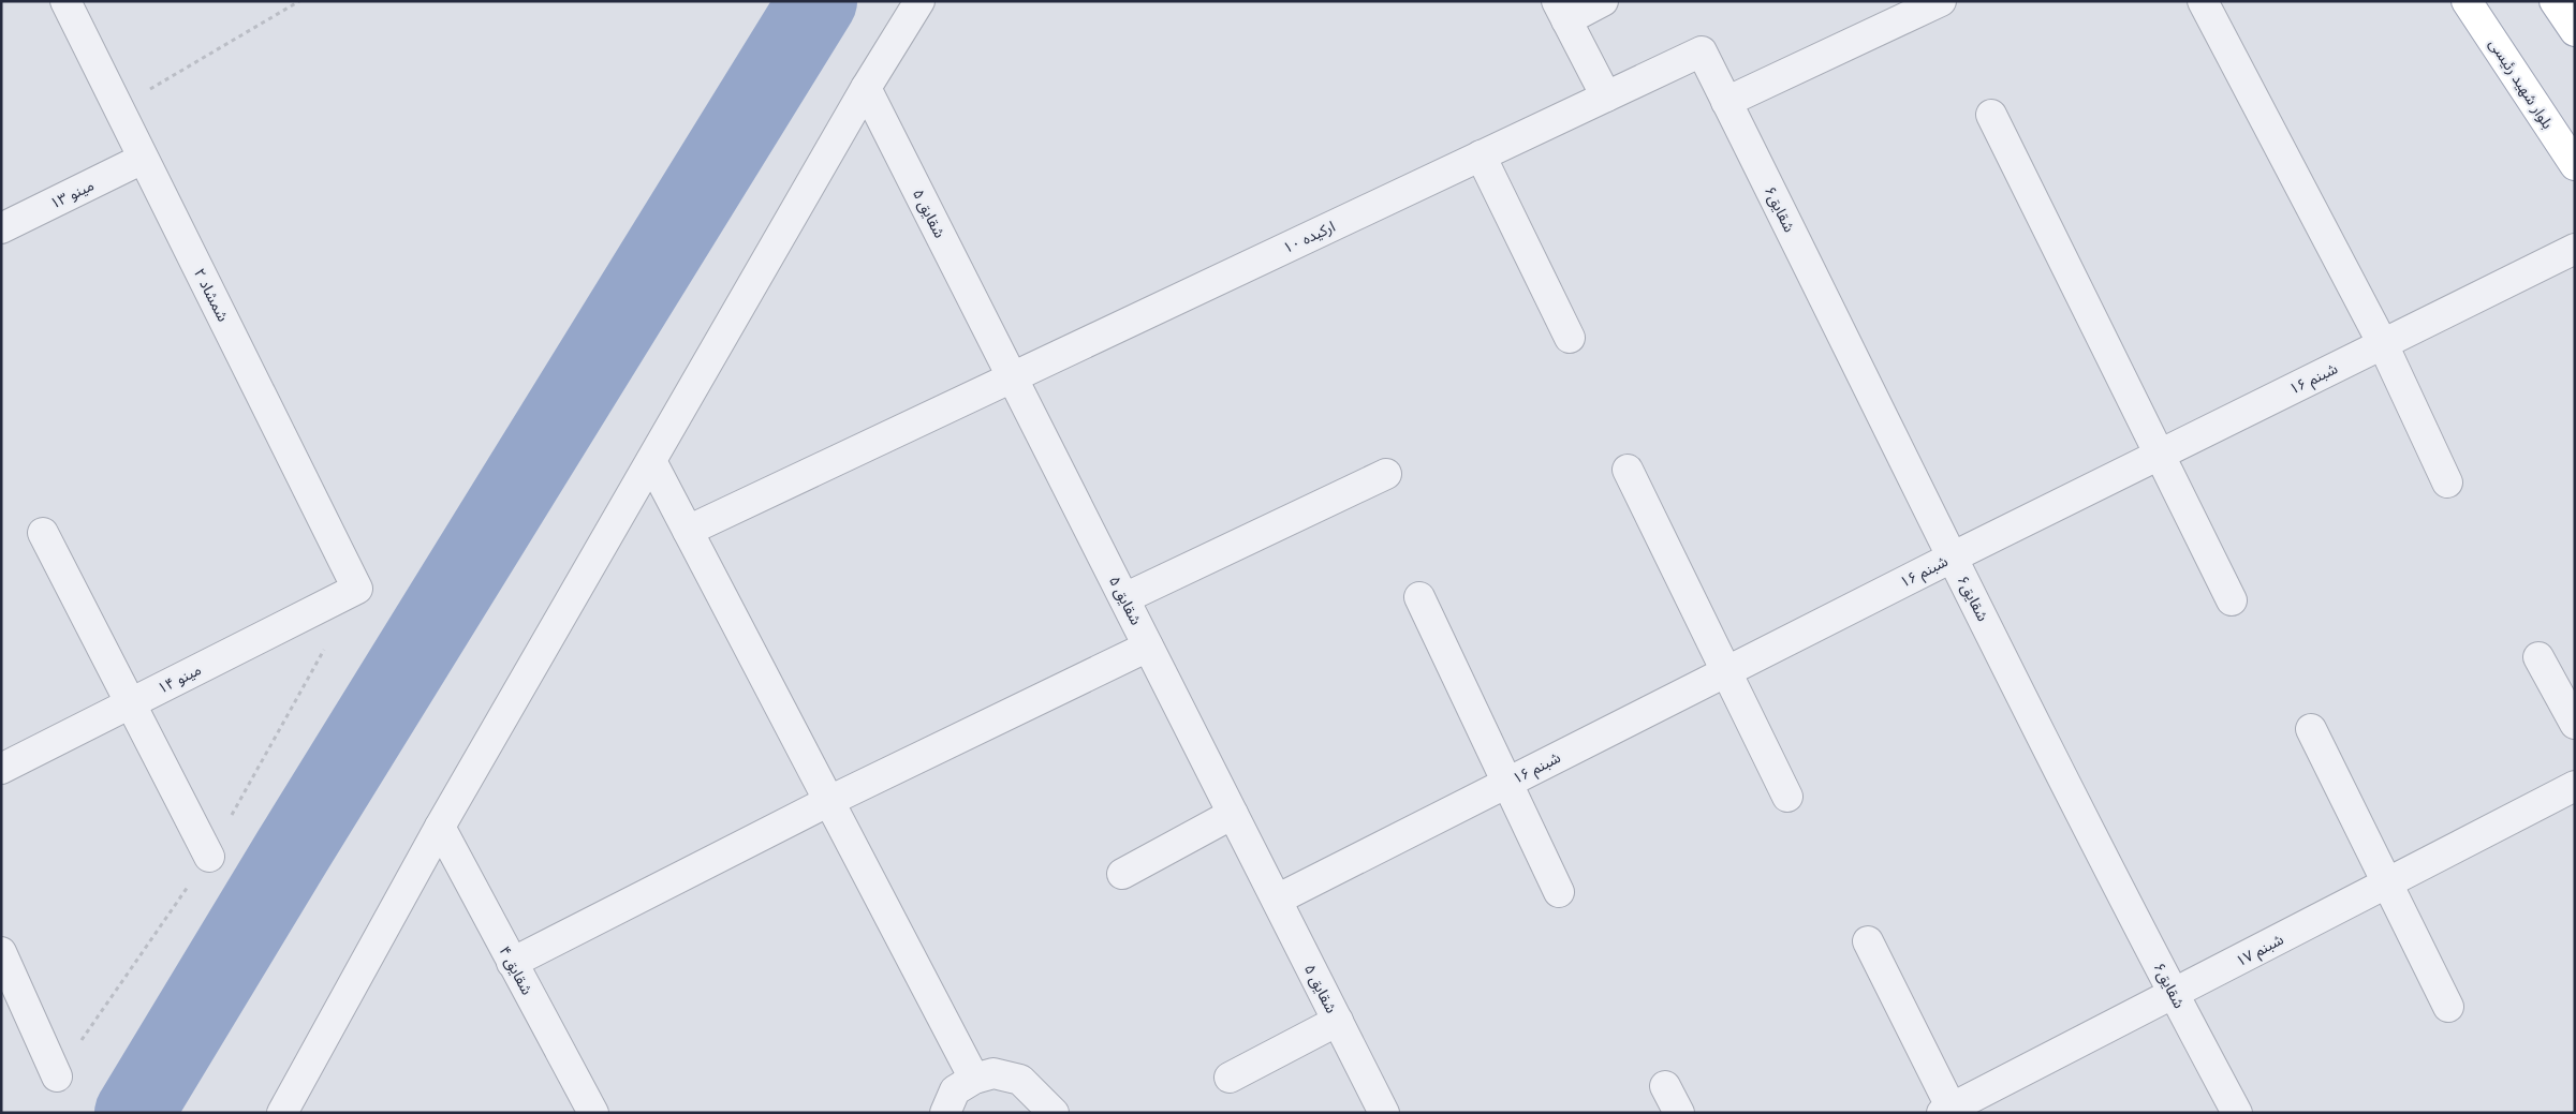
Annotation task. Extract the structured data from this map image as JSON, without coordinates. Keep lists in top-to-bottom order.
{
  "streets": {
    "main road": ["بلوار شهید رئیسی"],
    "street": [
      "مینو ۱۳",
      "شقایق۶",
      "شقایق ۵",
      "ارکیده ۱۰",
      "شمشاد ۲",
      "شبنم ۱۶",
      "مینو ۱۴",
      "شبنم ۱۷",
      "شقایق ۴"
    ]
  },
  "crossings": [
    ["مینو ۱۳", "شمشاد ۲"],
    ["شقایق۶", "ارکیده ۱۰"],
    ["شقایق۶", "شبنم ۱۶"],
    ["شقایق۶", "شبنم ۱۷"],
    ["شقایق ۵", "ارکیده ۱۰"],
    ["شقایق ۵", "شبنم ۱۶"],
    ["شمشاد ۲", "مینو ۱۴"]
  ]
}
